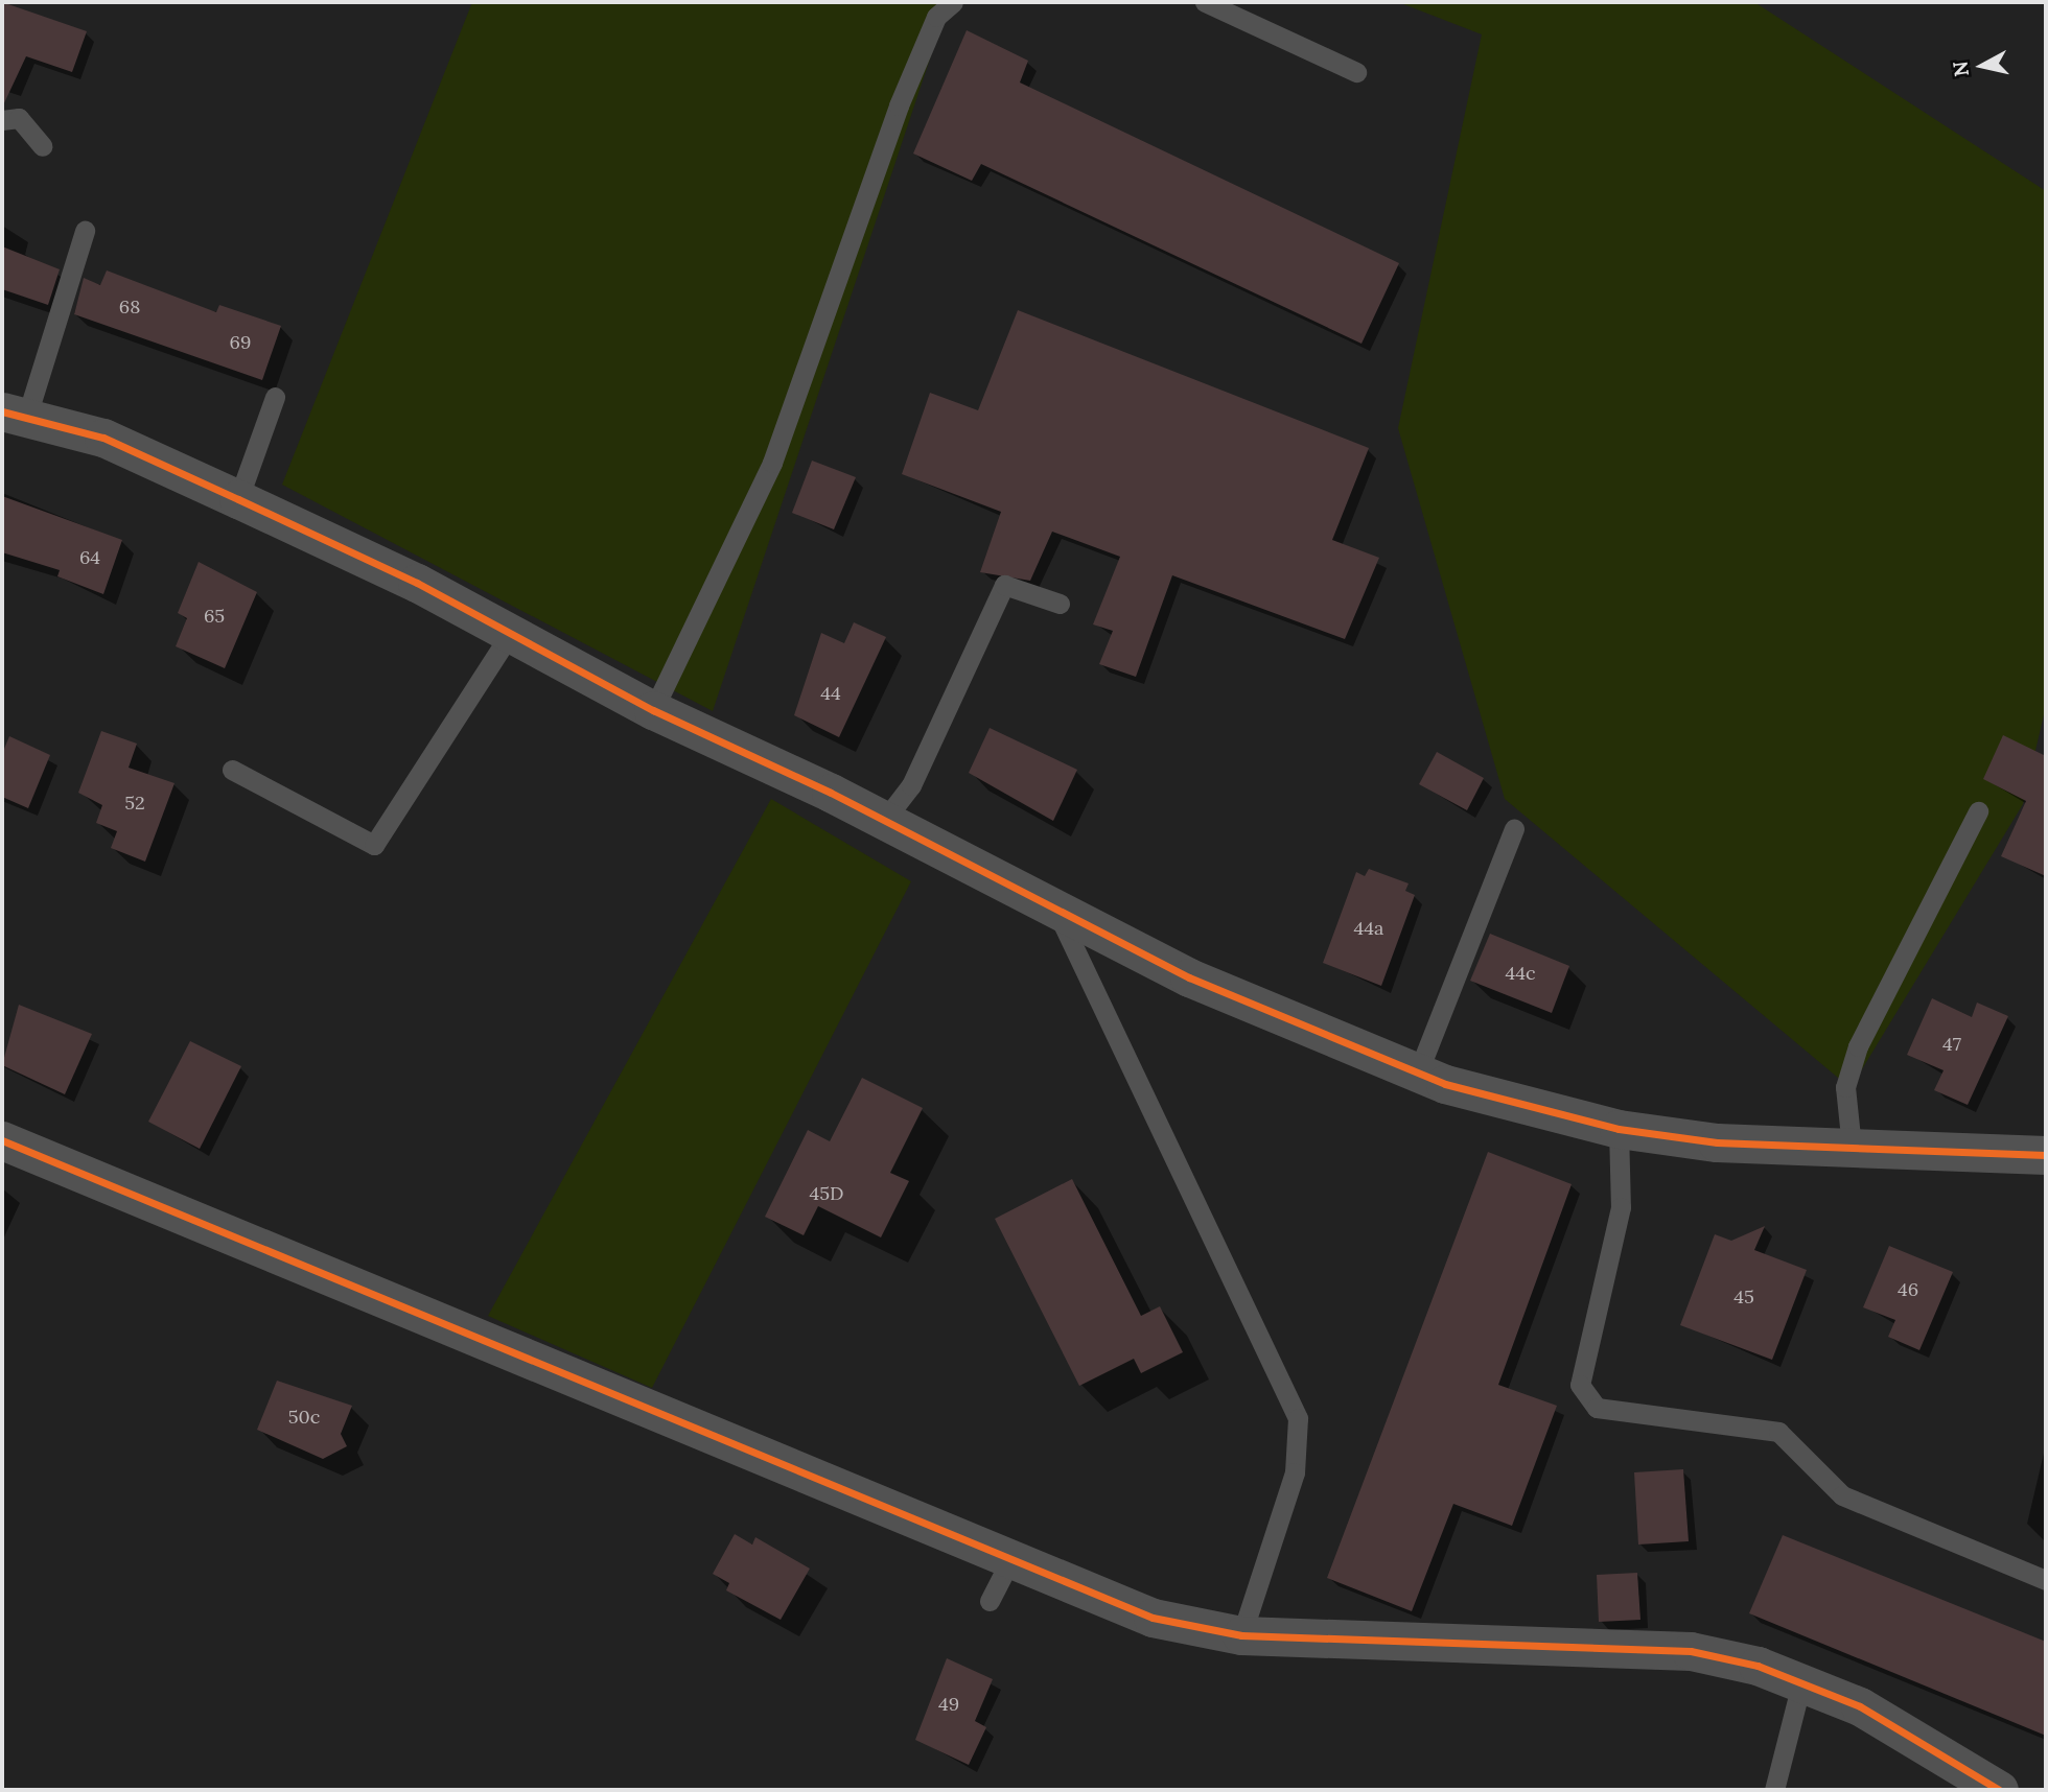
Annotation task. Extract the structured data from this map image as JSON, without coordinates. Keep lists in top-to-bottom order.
{
  "house_numbers": [
    "68",
    "69",
    "64",
    "65",
    "44",
    "52",
    "44a",
    "44c",
    "47",
    "45D",
    "46",
    "45",
    "50c",
    "49"
  ],
  "north": "left"
}
